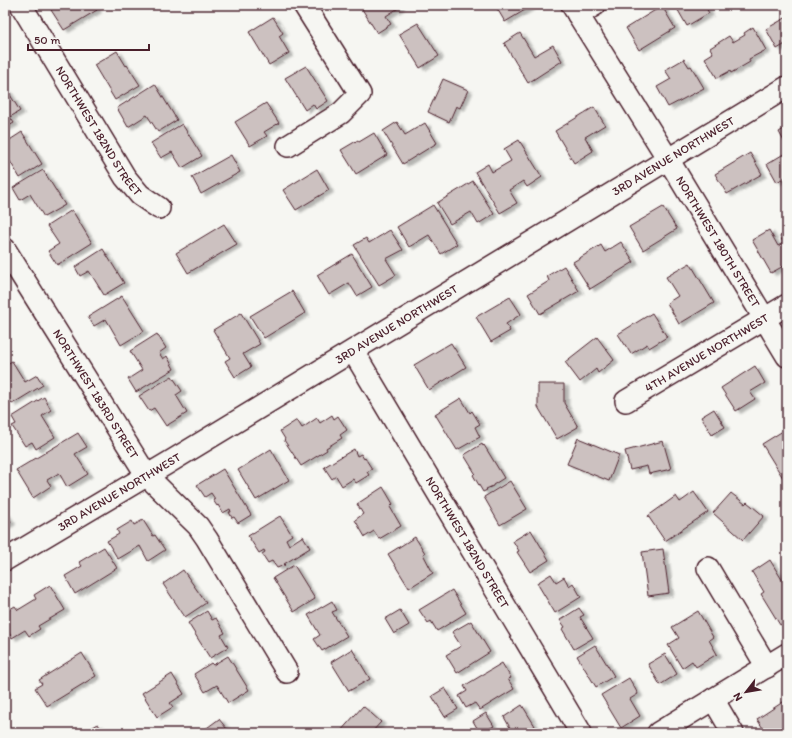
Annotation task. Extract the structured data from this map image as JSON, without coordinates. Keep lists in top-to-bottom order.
{
  "streets": {
    "street": [
      "NORTHWEST 182ND STREET",
      "3RD AVENUE NORTHWEST",
      "NORTHWEST 180TH STREET",
      "4TH AVENUE NORTHWEST",
      "NORTHWEST 183RD STREET"
    ]
  },
  "crossings": [
    ["NORTHWEST 182ND STREET", "3RD AVENUE NORTHWEST"],
    ["3RD AVENUE NORTHWEST", "NORTHWEST 180TH STREET"],
    ["3RD AVENUE NORTHWEST", "NORTHWEST 183RD STREET"],
    ["NORTHWEST 180TH STREET", "4TH AVENUE NORTHWEST"]
  ],
  "scale_bar": "50 m",
  "north": "bottom left"
}
